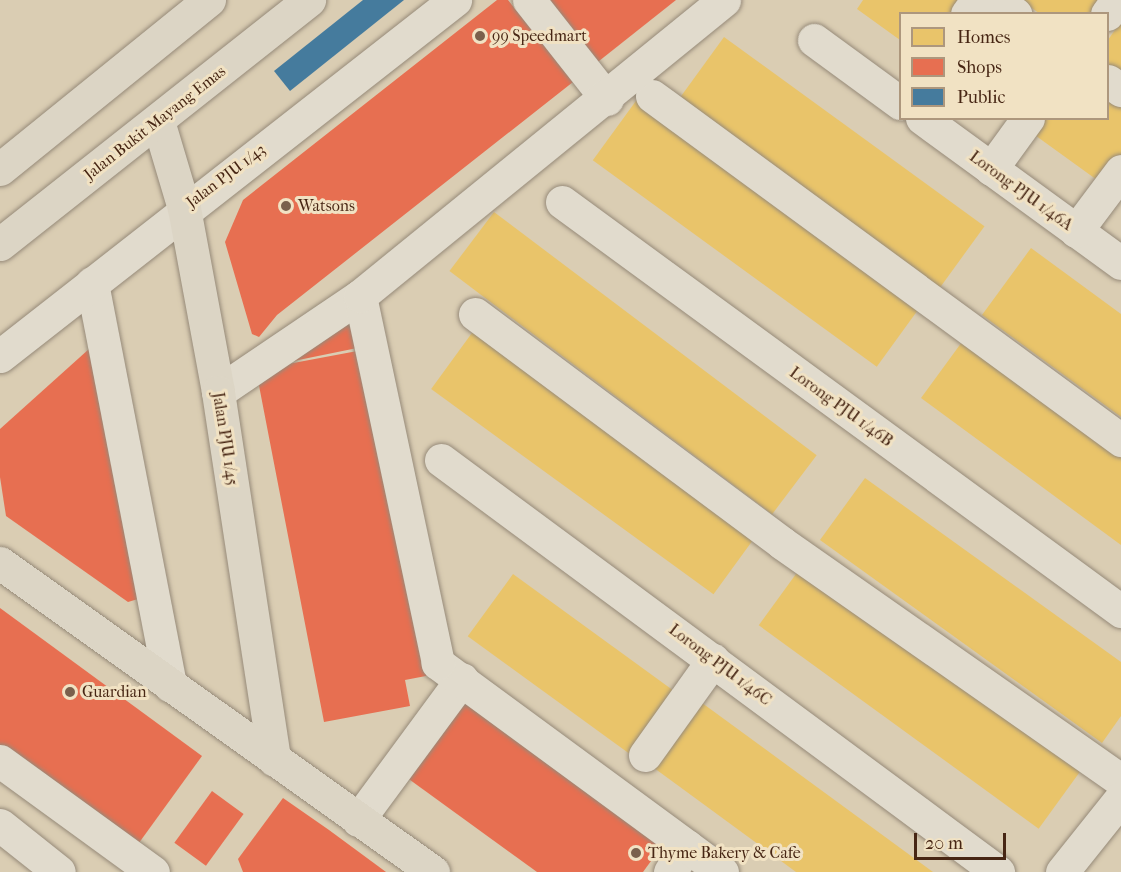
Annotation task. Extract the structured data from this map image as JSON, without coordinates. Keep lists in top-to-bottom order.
{
  "streets": {
    "main road": ["Jalan Bukit Mayang Emas", "Jalan PJU 1/45"],
    "street": [
      "Jalan PJU 1/43",
      "Lorong PJU 1/46A",
      "Lorong PJU 1/46B",
      "Lorong PJU 1/46C"
    ]
  },
  "crossings": [
    ["Jalan Bukit Mayang Emas", "Jalan PJU 1/45"],
    ["Jalan PJU 1/43", "Jalan PJU 1/45"]
  ],
  "places": [
    "99 Speedmart",
    "Watsons",
    "Guardian",
    "Thyme Bakery & Cafe"
  ],
  "legend": ["Homes", "Shops", "Public"],
  "scale_bar": "20 m"
}
